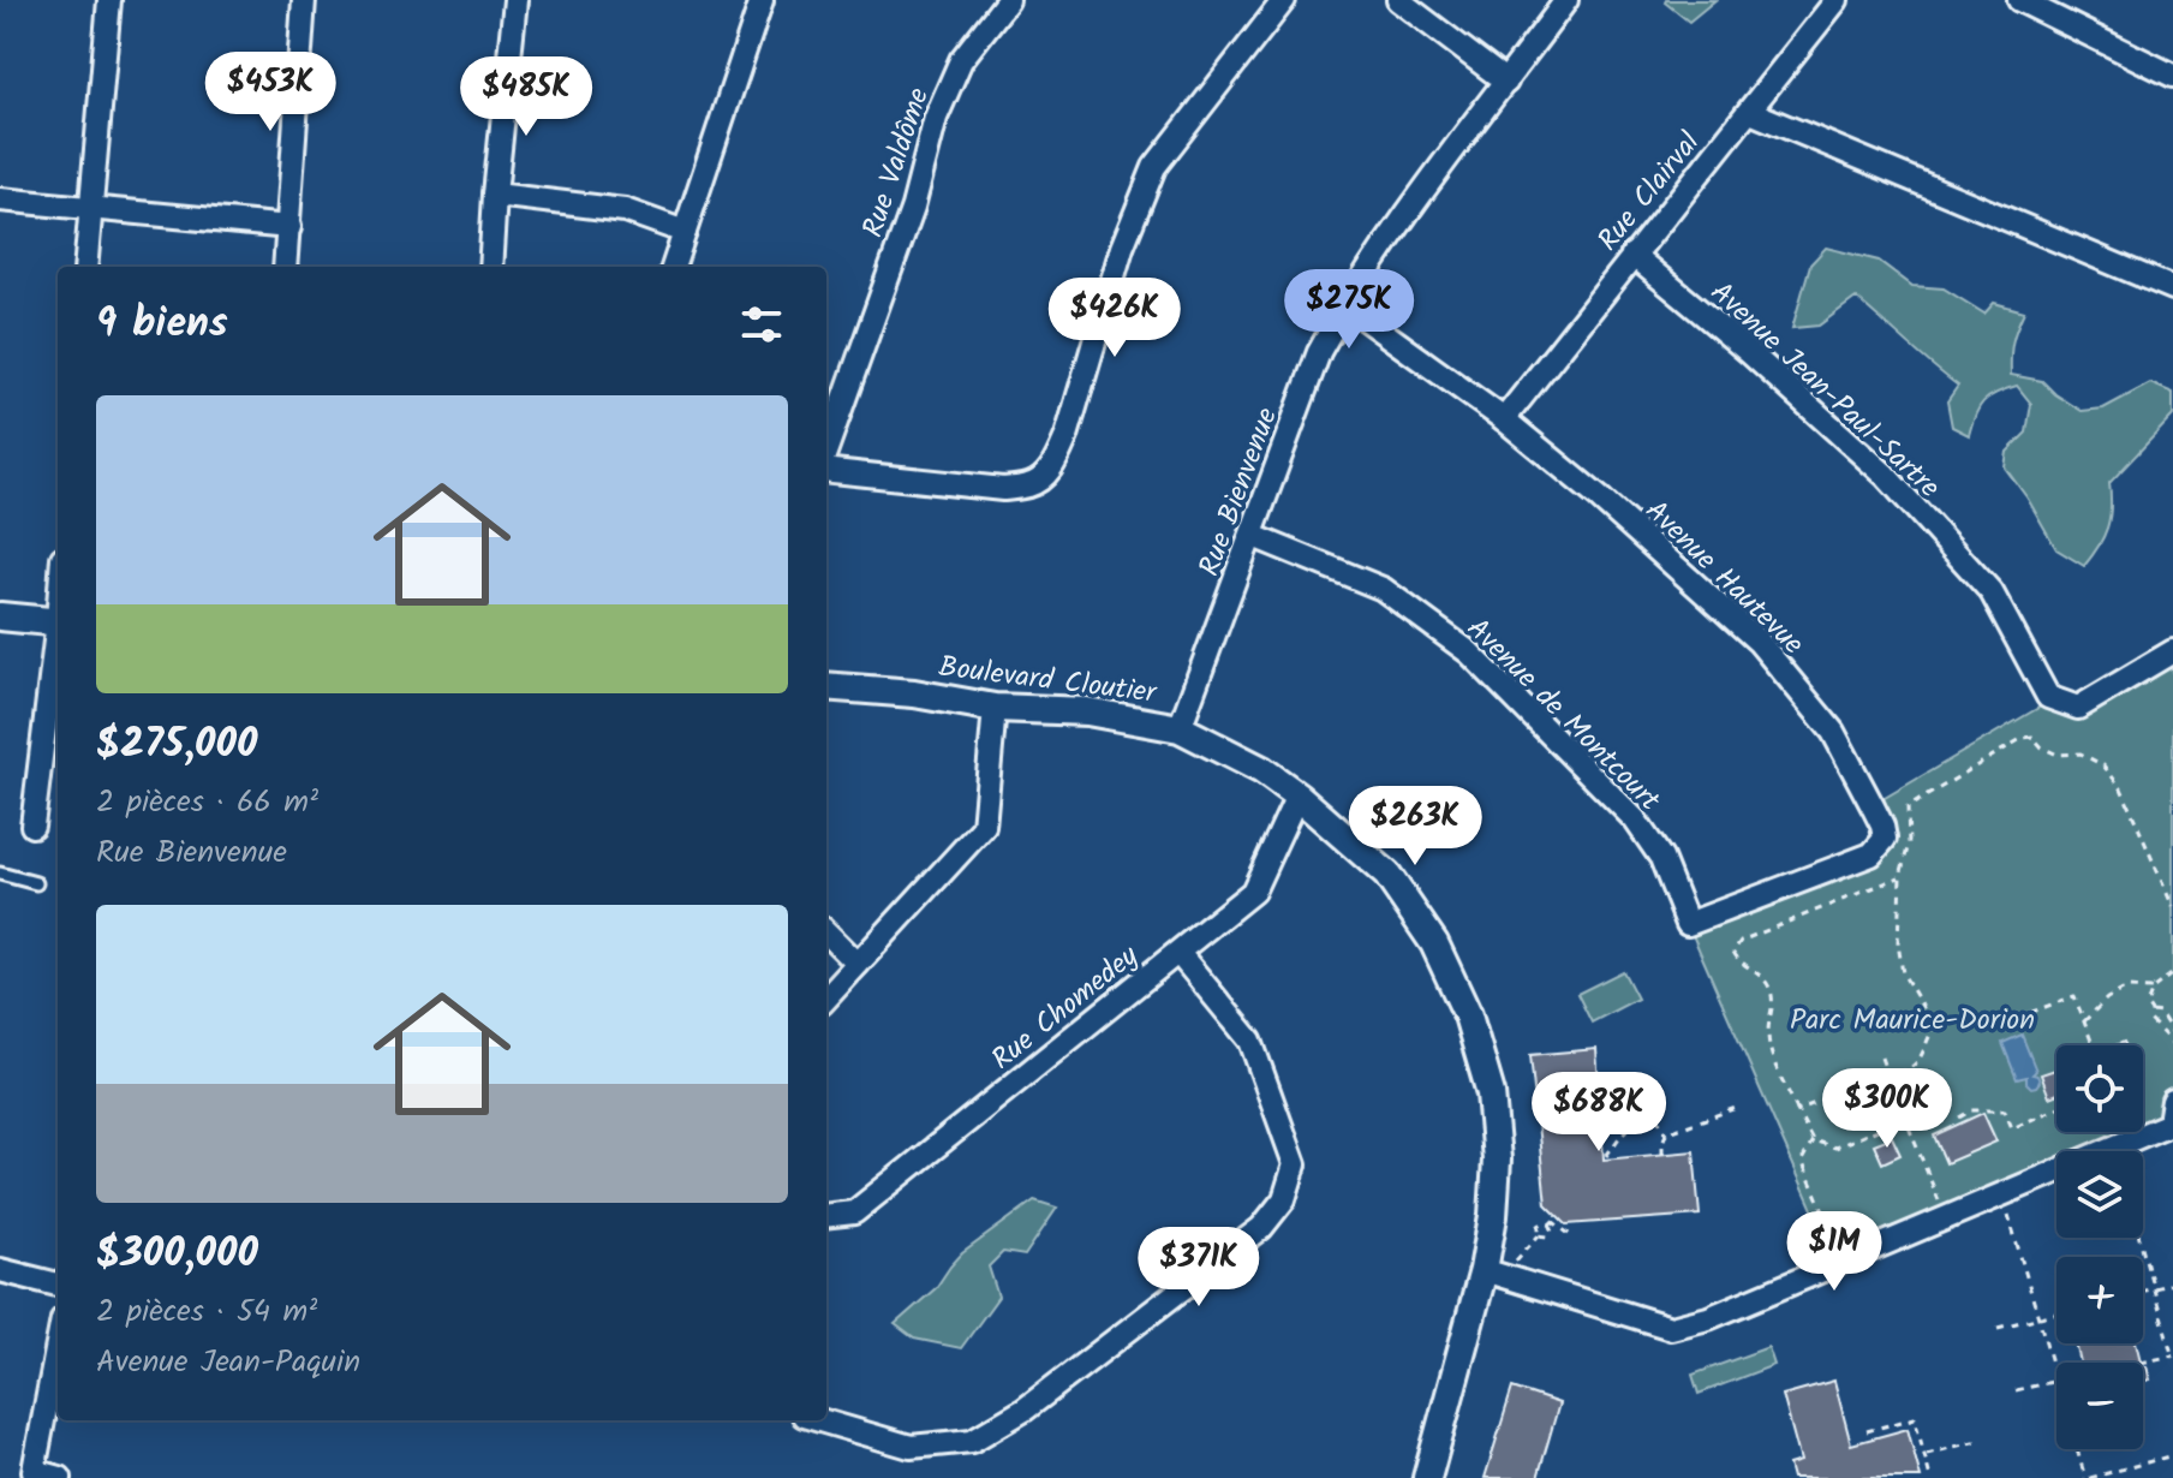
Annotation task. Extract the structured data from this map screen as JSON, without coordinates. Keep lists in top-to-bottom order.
{
  "streets": {
    "street": [
      "Rue Valdôme",
      "Rue Clairval",
      "Avenue Jean-Paul-Sartre",
      "Rue Bienvenue",
      "Avenue Hautevue",
      "Boulevard Cloutier",
      "Avenue de Montcourt",
      "Rue Chomedey"
    ]
  },
  "crossings": [
    ["Rue Clairval", "Avenue Jean-Paul-Sartre"],
    ["Rue Clairval", "Avenue Hautevue"],
    ["Rue Bienvenue", "Avenue Hautevue"],
    ["Rue Bienvenue", "Boulevard Cloutier"],
    ["Rue Bienvenue", "Avenue de Montcourt"],
    ["Avenue Hautevue", "Avenue de Montcourt"],
    ["Boulevard Cloutier", "Rue Chomedey"]
  ],
  "parks": ["Parc Maurice-Dorion"],
  "page": {
    "price": [
      "$453K",
      "$485K",
      "$275K",
      "$426K",
      "$263K",
      "$300K",
      "$688K",
      "$1M",
      "$371K"
    ],
    "heading": "9 biens",
    "list": [
      {
        "name": "$275,000",
        "note": "2 pièces · 66 m² · Rue Bienvenue"
      },
      {
        "name": "$300,000",
        "note": "2 pièces · 54 m² · Avenue Jean-Paquin"
      }
    ],
    "map_buttons": ["+", "−"]
  }
}
